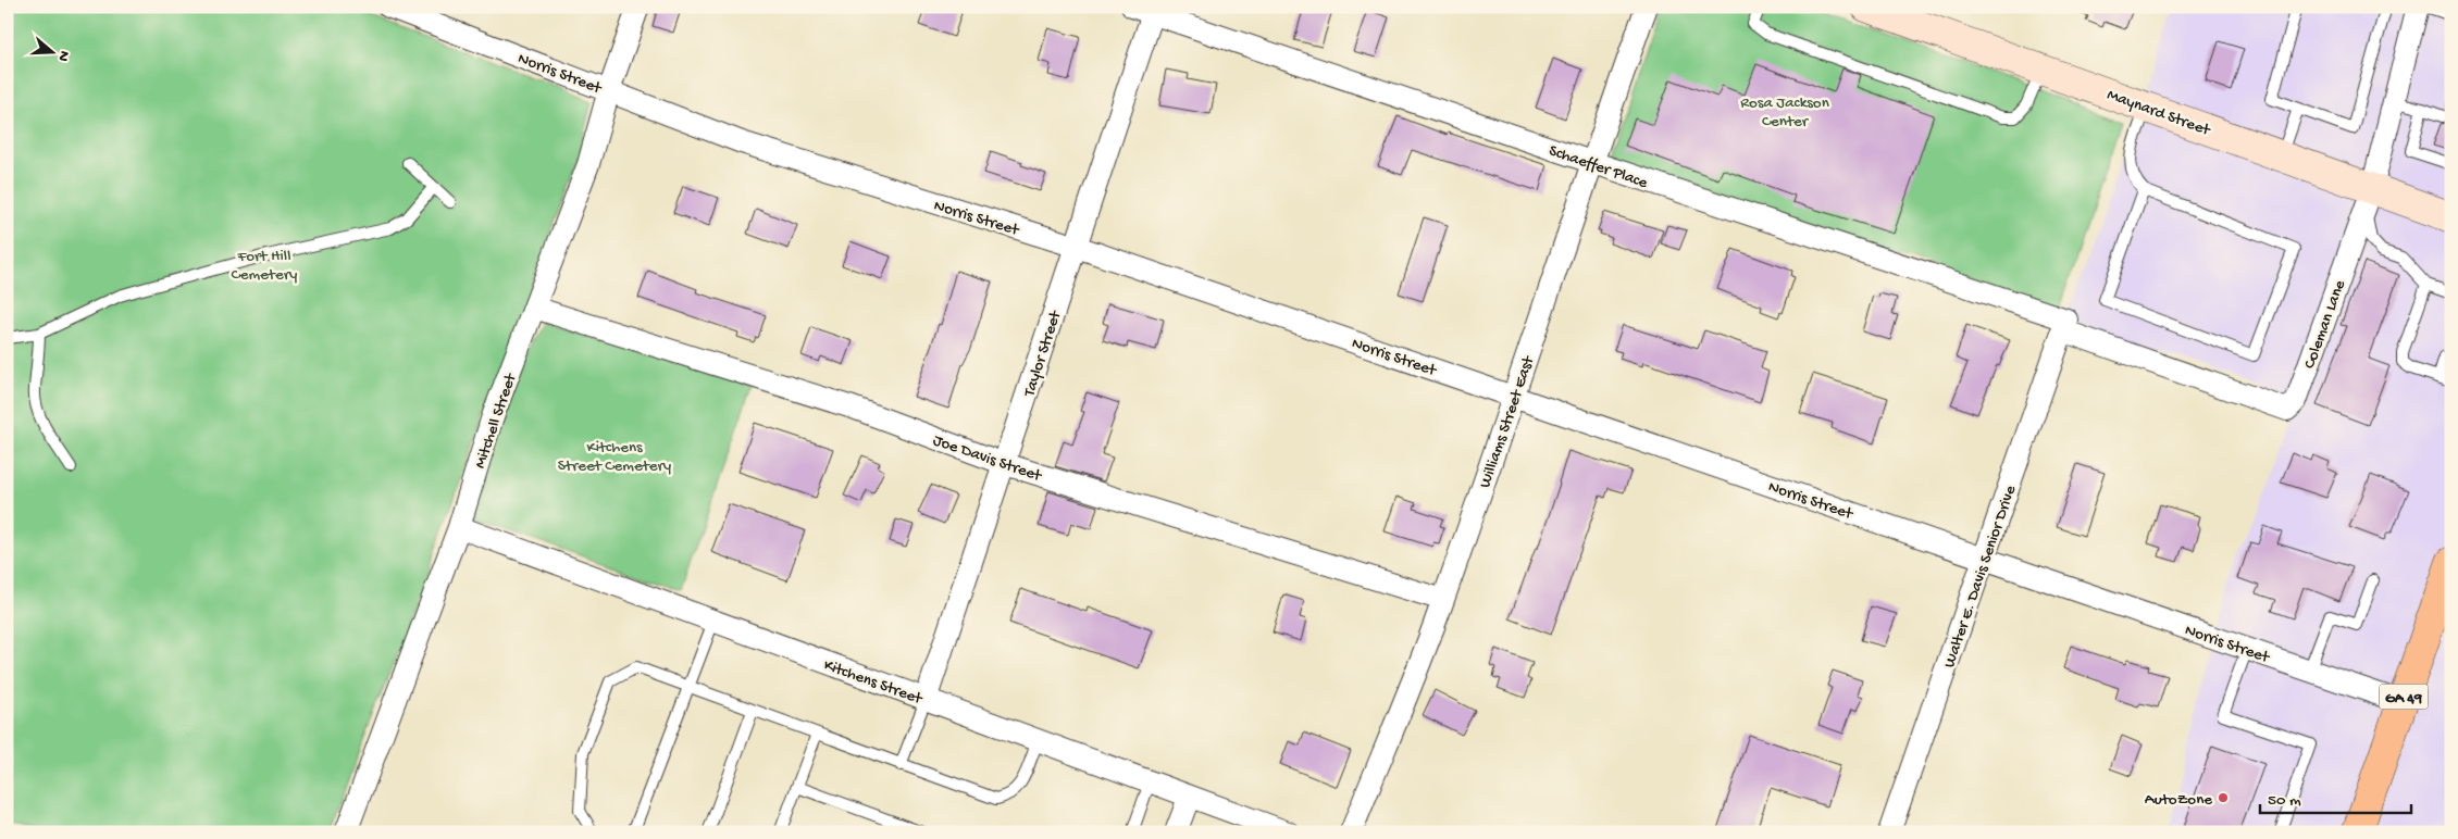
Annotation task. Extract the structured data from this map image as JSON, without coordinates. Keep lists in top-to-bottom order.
{
  "streets": {
    "main road": ["GA 49"],
    "street": [
      "Norris Street",
      "Maynard Street",
      "Schaeffer Place",
      "Coleman Lane",
      "Taylor Street",
      "Mitchell Street",
      "Williams Street East",
      "Joe Davis Street",
      "Walter E. Davis Senior Drive",
      "Kitchens Street"
    ]
  },
  "crossings": [
    ["Norris Street", "Taylor Street"],
    ["Norris Street", "Mitchell Street"],
    ["Norris Street", "Williams Street East"],
    ["Norris Street", "Walter E. Davis Senior Drive"],
    ["Norris Street", "GA 49"],
    ["Maynard Street", "Coleman Lane"],
    ["Schaeffer Place", "Coleman Lane"],
    ["Schaeffer Place", "Taylor Street"],
    ["Schaeffer Place", "Williams Street East"],
    ["Schaeffer Place", "Walter E. Davis Senior Drive"],
    ["Coleman Lane", "Walter E. Davis Senior Drive"],
    ["Taylor Street", "Joe Davis Street"],
    ["Taylor Street", "Kitchens Street"],
    ["Mitchell Street", "Joe Davis Street"],
    ["Mitchell Street", "Kitchens Street"],
    ["Williams Street East", "Joe Davis Street"]
  ],
  "parks": ["Rosa Jackson Center", "Fort Hill Cemetery", "Kitchens Street Cemetery"],
  "places": ["AutoZone"],
  "scale_bar": "50 m",
  "north": "right"
}
